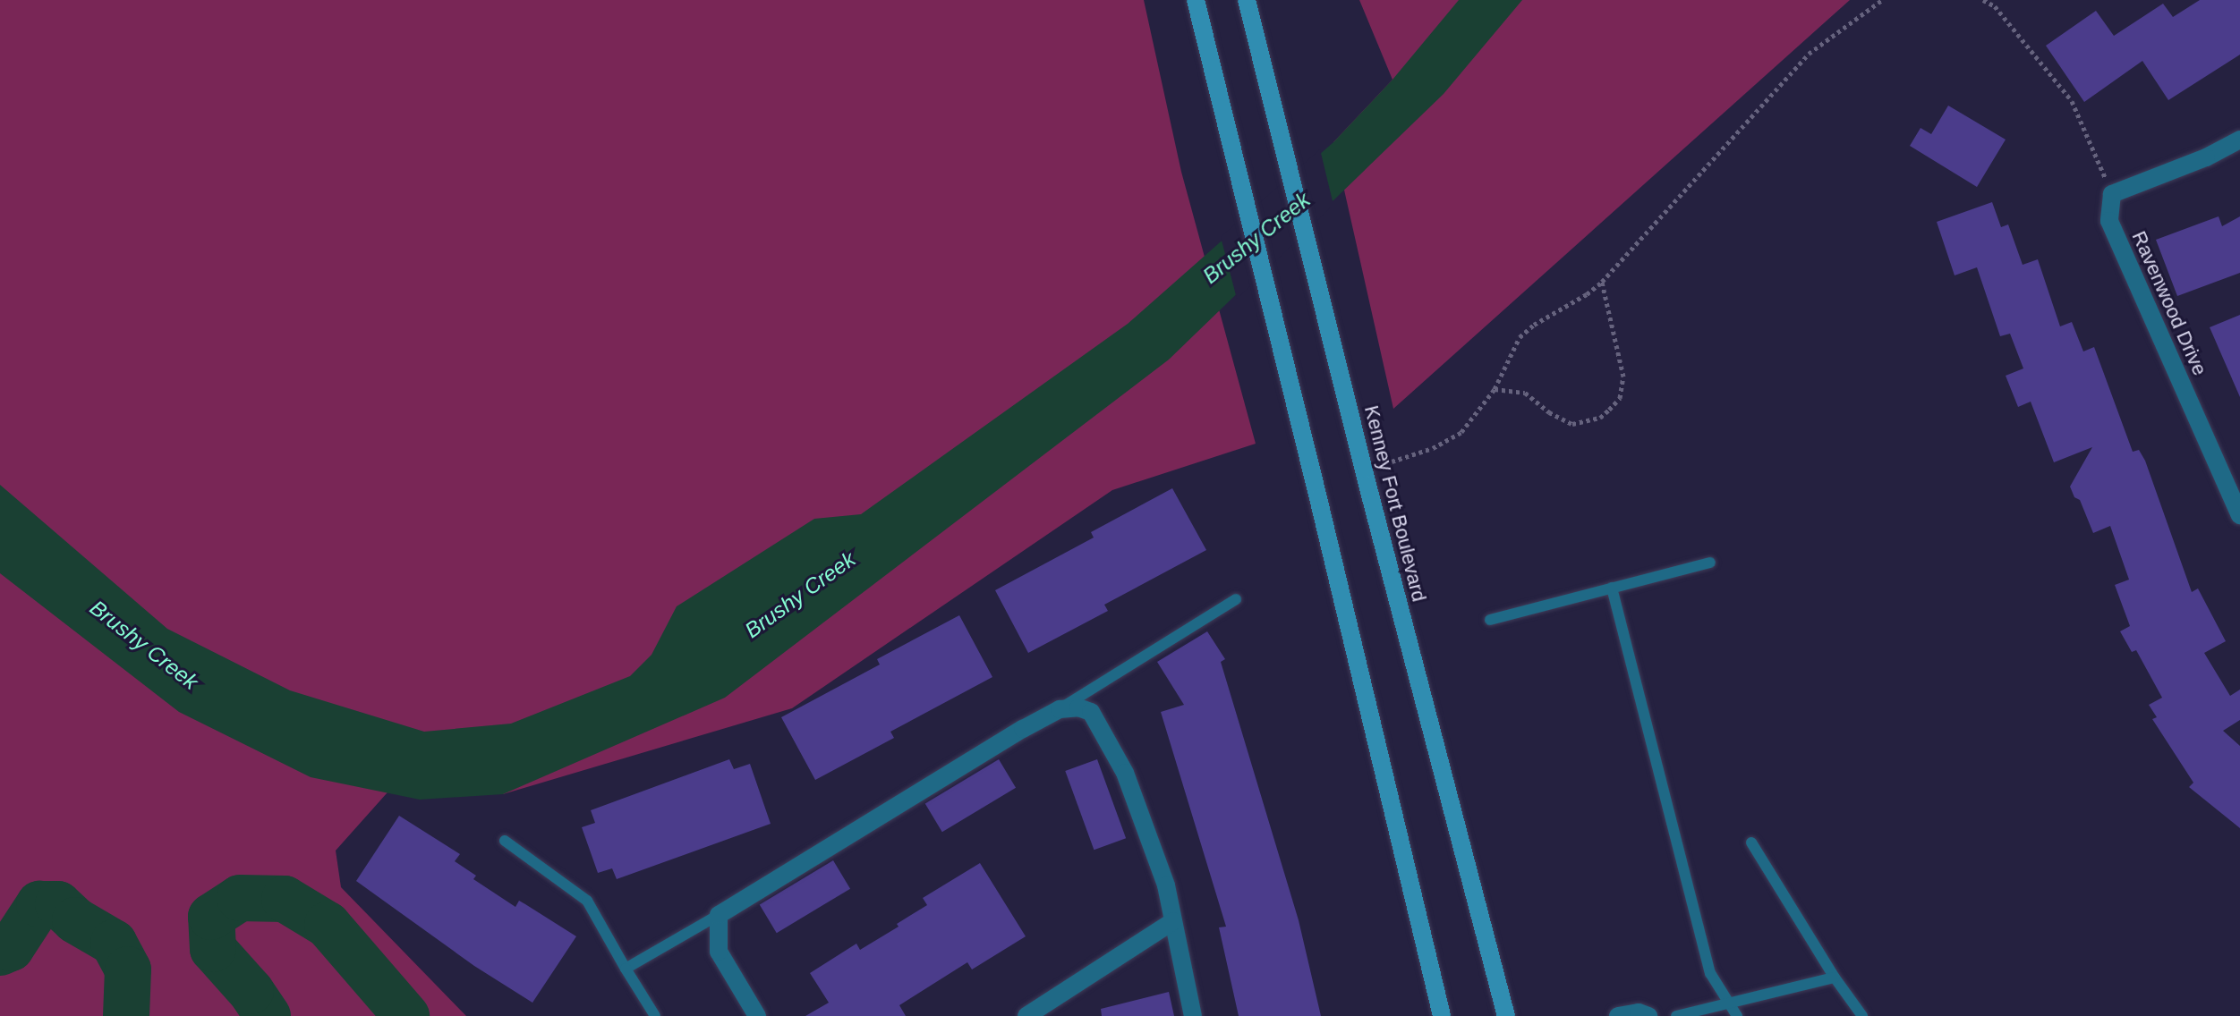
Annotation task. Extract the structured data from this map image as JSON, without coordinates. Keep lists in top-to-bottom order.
{
  "streets": {
    "main road": ["Kenney Fort Boulevard"],
    "street": ["Ravenwood Drive"]
  },
  "water": ["Brushy Creek"]
}
